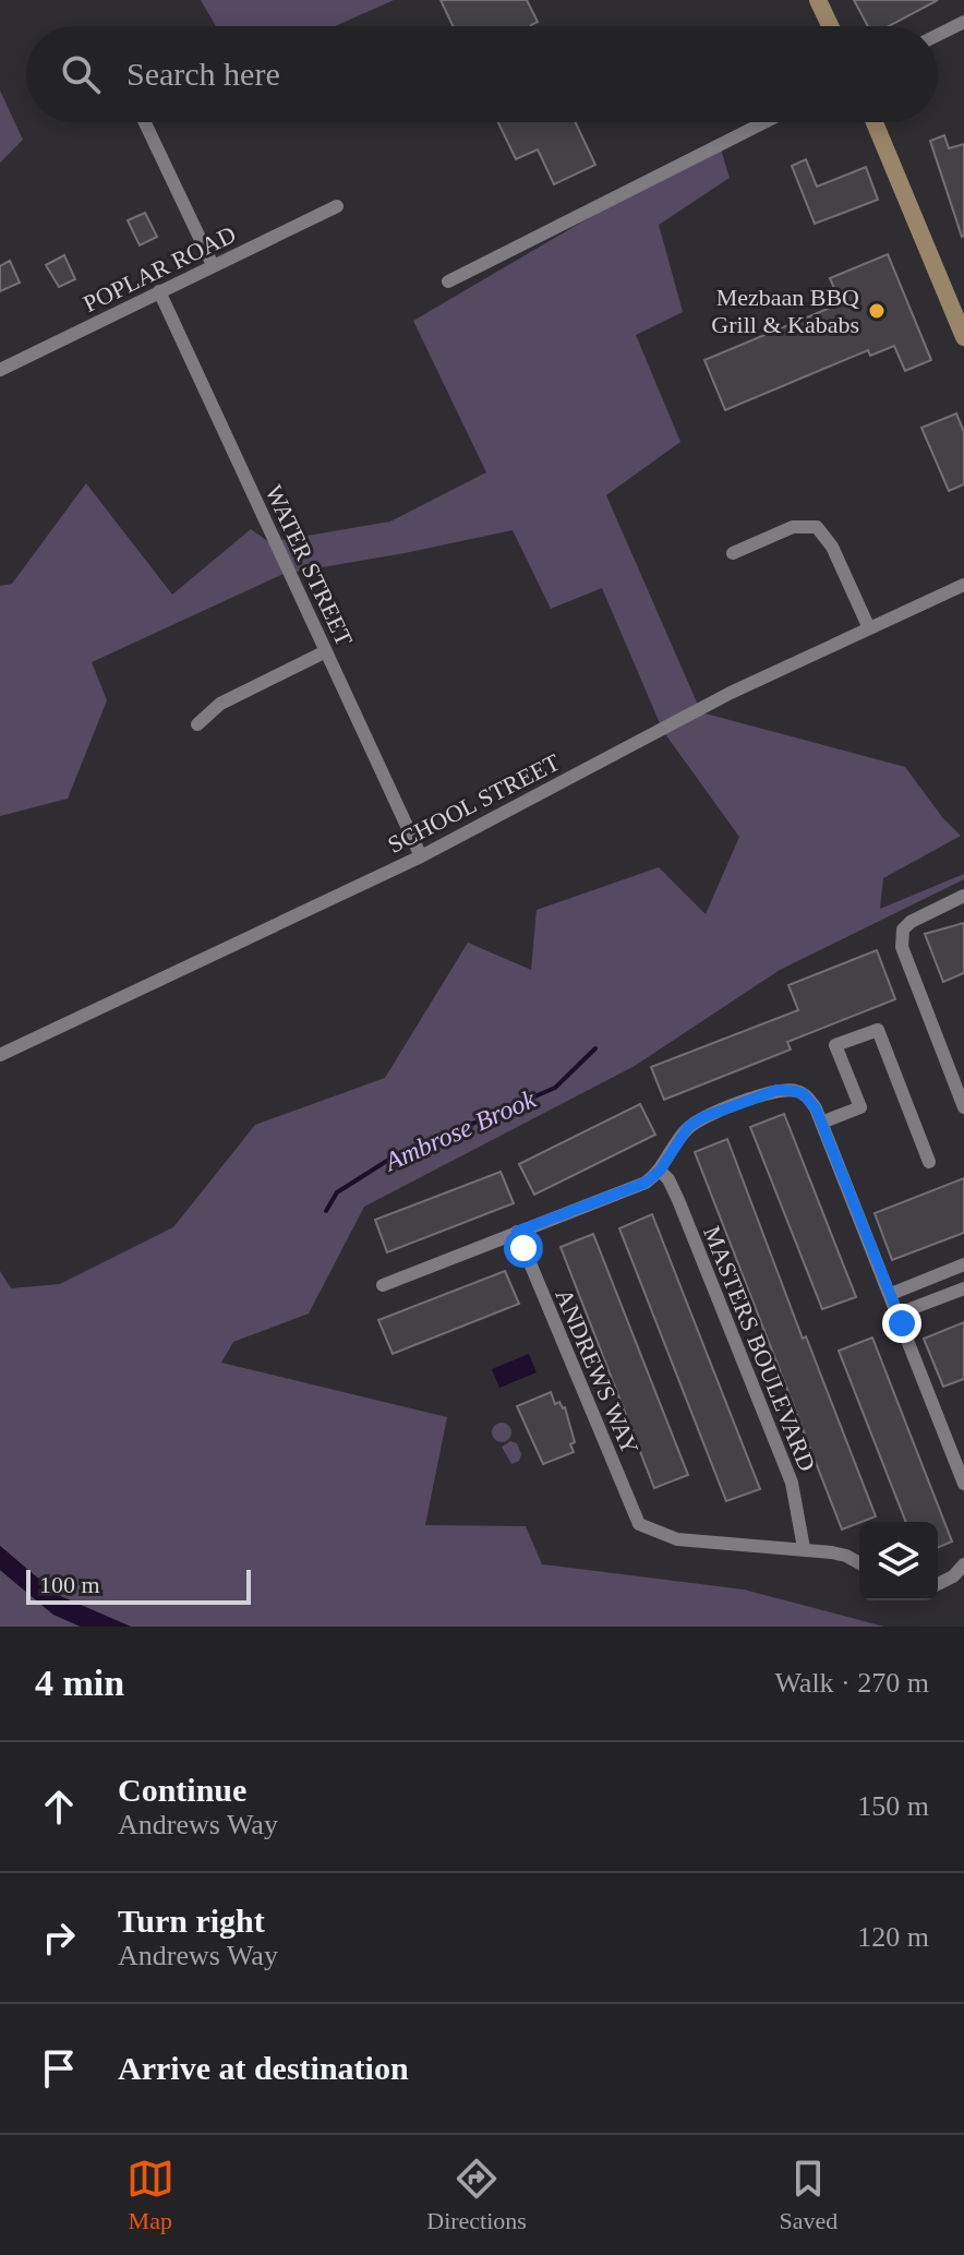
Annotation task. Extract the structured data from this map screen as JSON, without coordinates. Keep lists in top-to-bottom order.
{
  "streets": {
    "street": [
      "POPLAR ROAD",
      "WATER STREET",
      "SCHOOL STREET",
      "MASTERS BOULEVARD",
      "ANDREWS WAY"
    ]
  },
  "crossings": [
    ["POPLAR ROAD", "WATER STREET"],
    ["WATER STREET", "SCHOOL STREET"],
    ["MASTERS BOULEVARD", "ANDREWS WAY"]
  ],
  "water": ["Ambrose Brook"],
  "places": ["Mezbaan BBQ Grill & Kababs"],
  "scale_bar": "100 m",
  "page": {
    "search": "Search here",
    "scale": "100 m",
    "heading": ["4 min", "Walk · 270 m"],
    "list": [
      ["Continue", "Andrews Way", "150 m"],
      ["Turn right", "Andrews Way", "120 m"],
      "Arrive at destination"
    ],
    "nav": ["Map", "Directions", "Saved"]
  }
}
